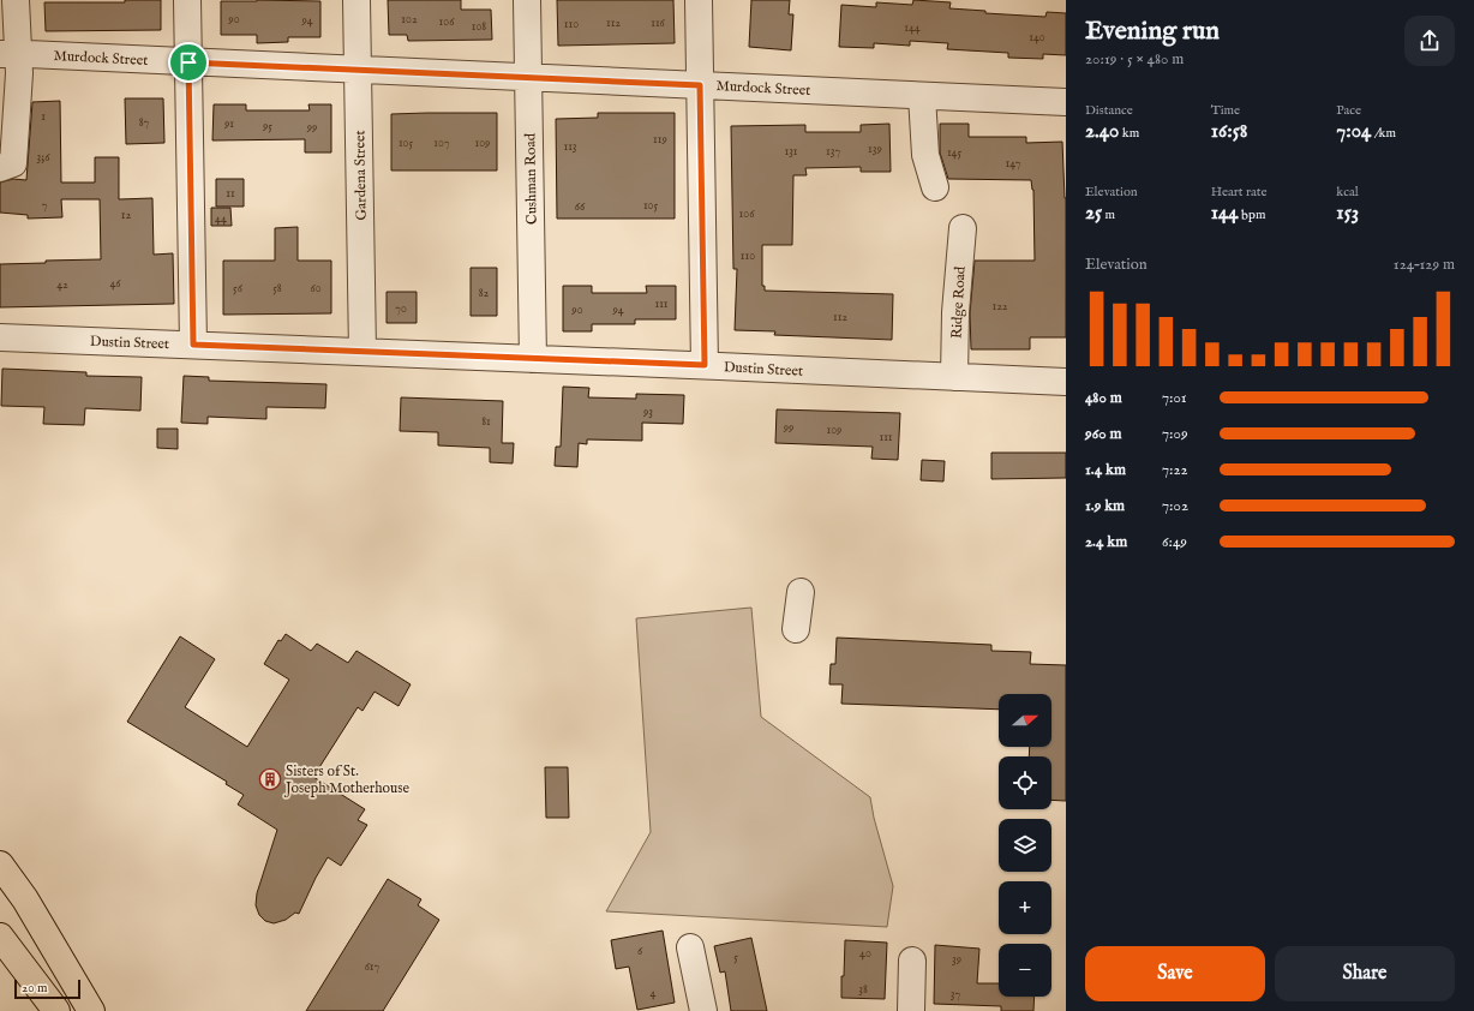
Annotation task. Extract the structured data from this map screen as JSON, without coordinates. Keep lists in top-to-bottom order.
{
  "streets": {
    "street": [
      "Murdock Street",
      "Gardena Street",
      "Cushman Road",
      "Ridge Road",
      "Dustin Street"
    ]
  },
  "crossings": [
    ["Murdock Street", "Gardena Street"],
    ["Murdock Street", "Cushman Road"],
    ["Gardena Street", "Dustin Street"],
    ["Cushman Road", "Dustin Street"],
    ["Ridge Road", "Dustin Street"]
  ],
  "places": {
    "building": ["Sisters of St. Joseph Motherhouse"]
  },
  "house_numbers": [
    "90",
    "102",
    "94",
    "106",
    "112",
    "116",
    "110",
    "108",
    "144",
    "140",
    "1",
    "87",
    "91",
    "95",
    "99",
    "119",
    "105",
    "107",
    "109",
    "113",
    "139",
    "131",
    "137",
    "145",
    "3;6",
    "147",
    "11",
    "7",
    "105",
    "66",
    "106",
    "12",
    "44",
    "110",
    "46",
    "42",
    "56",
    "58",
    "60",
    "82",
    "111",
    "122",
    "70",
    "90",
    "94",
    "112",
    "93",
    "81",
    "99",
    "109",
    "111",
    "6",
    "40",
    "5",
    "39",
    "617",
    "38",
    "4",
    "37"
  ],
  "scale_bar": "20 m",
  "north": "right",
  "page": {
    "heading": ["Evening run", "20:19 · 5 × 480 m"],
    "stats": [
      ["Distance", "2.40 km"],
      ["Time", "16:58"],
      ["Pace", "7:04 /km"],
      ["Elevation", "25 m"],
      ["Heart rate", "144 bpm"],
      ["kcal", "153"]
    ],
    "chart": ["Elevation", "124–129 m"],
    "list": [
      {
        "name": "480 m",
        "note": "7:01"
      },
      {
        "name": "960 m",
        "note": "7:09"
      },
      {
        "name": "1.4 km",
        "note": "7:22"
      },
      {
        "name": "1.9 km",
        "note": "7:02"
      },
      {
        "name": "2.4 km",
        "note": "6:49"
      }
    ],
    "map_buttons": ["+", "−"],
    "buttons": ["Save", "Share"],
    "scale": "20 m"
  }
}
